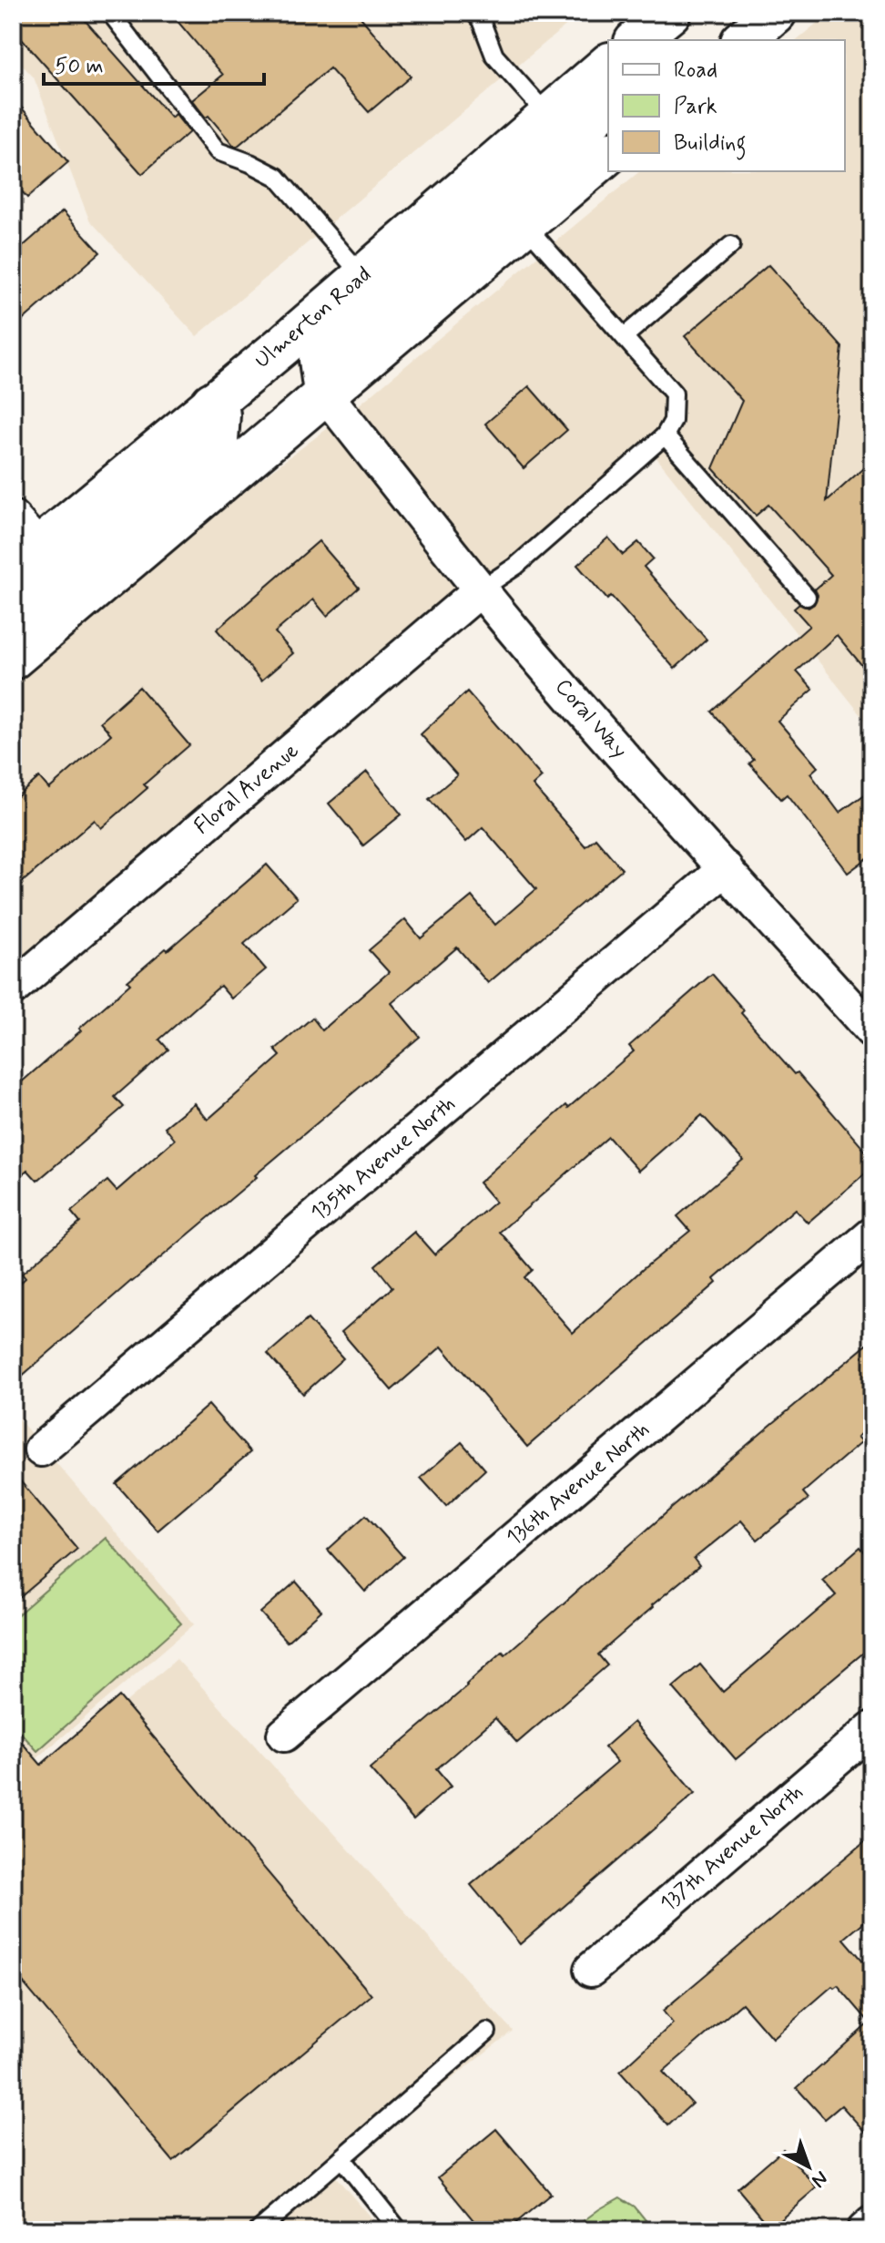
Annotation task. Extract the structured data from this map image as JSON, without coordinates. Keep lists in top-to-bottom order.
{
  "streets": {
    "main road": ["Ulmerton Road"],
    "street": [
      "Coral Way",
      "Floral Avenue",
      "135th Avenue North",
      "136th Avenue North",
      "137th Avenue North"
    ]
  },
  "crossings": [
    ["Ulmerton Road", "Coral Way"],
    ["Coral Way", "Floral Avenue"],
    ["Coral Way", "135th Avenue North"]
  ],
  "legend": ["Road", "Park", "Building"],
  "scale_bar": "50 m",
  "north": "bottom right"
}
